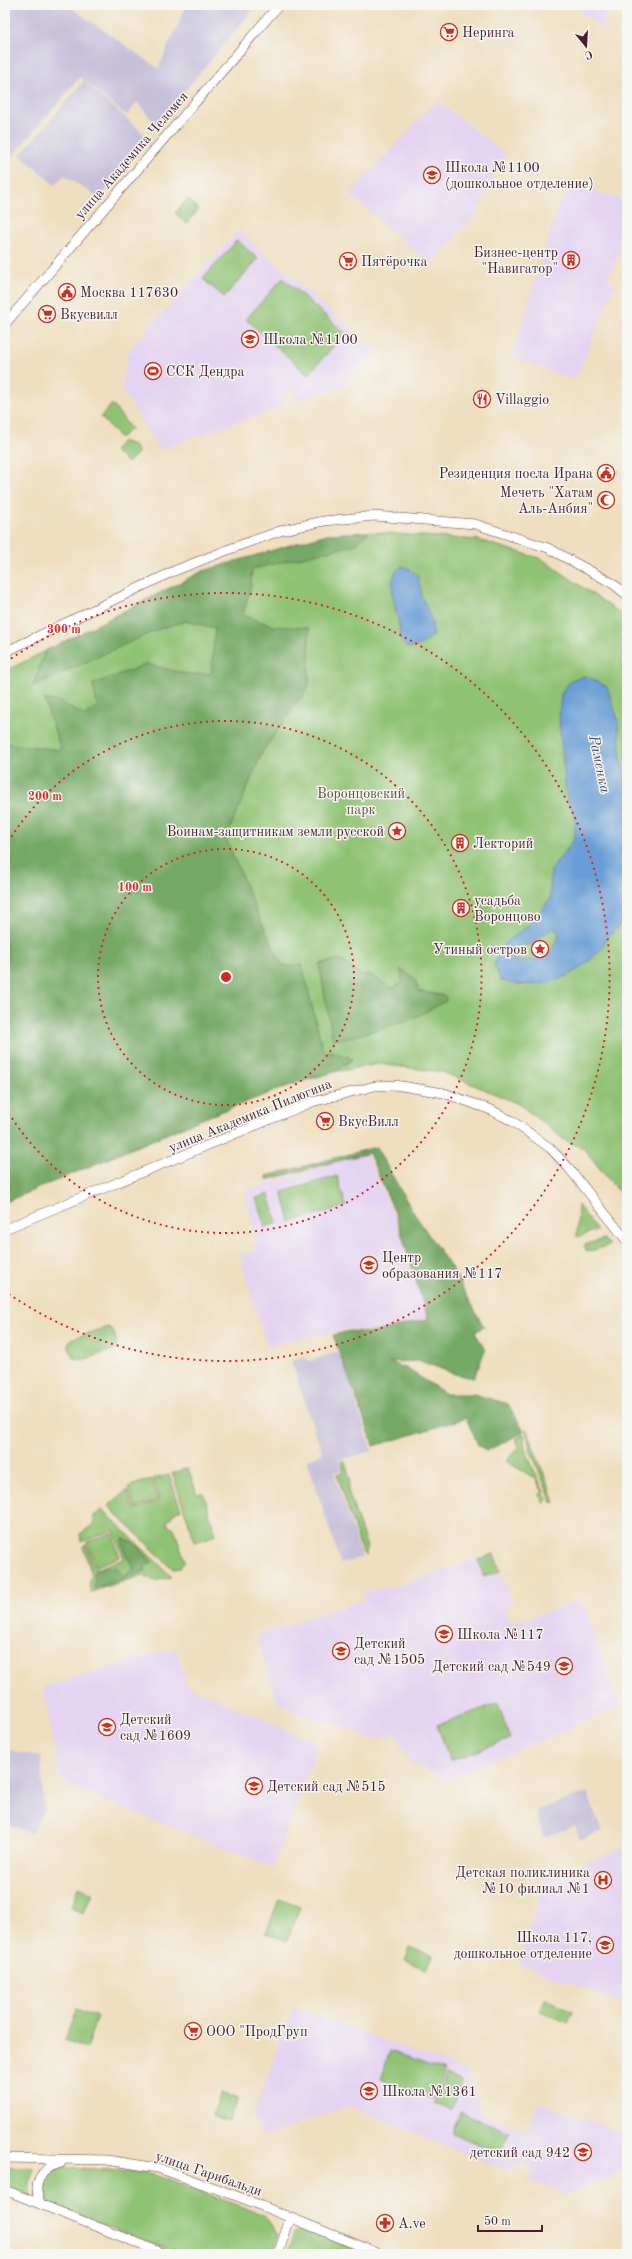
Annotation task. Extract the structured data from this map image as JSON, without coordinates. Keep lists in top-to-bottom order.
{
  "streets": {
    "street": ["улица Академика Челомея", "улица Академика Пилюгина", "улица Гарибальди"]
  },
  "water": ["Раменка"],
  "parks": ["Воронцовский парк"],
  "places": {
    "supermarket": [
      "Неринга",
      "Пятёрочка",
      "Вкусвилл",
      "ВкусВилл",
      "ООО \"ПродГруп"
    ],
    "school or university": [
      "Школа №1100 (дошкольное отделение)",
      "Школа №1100",
      "Центр образования №117",
      "Школа №117",
      "Детский сад №1505",
      "Детский сад №549",
      "Детский сад №1609",
      "Детский сад №515",
      "Школа 117, дошкольное отделение",
      "Школа №1361",
      "детский сад 942"
    ],
    "building": ["Бизнеc-центр \"Навигатор\"", "Лекторий", "усадьба Воронцово"],
    "public building": ["Москва 117630", "Резиденция посла Ирана"],
    "sports": ["ССК Дендра"],
    "restaurant": ["Villaggio"],
    "mosque": ["Мечеть \"Хатам Аль-Анбия\""],
    "place": ["Воинам-защитникам земли русской", "Утиный остров"],
    "hospital": ["Детская поликлиника №10 филиал №1"],
    "pharmacy": ["A.ve"]
  },
  "scale_bar": "50 m",
  "north": "bottom",
  "rings": ["300 m", "200 m", "100 m"]
}
